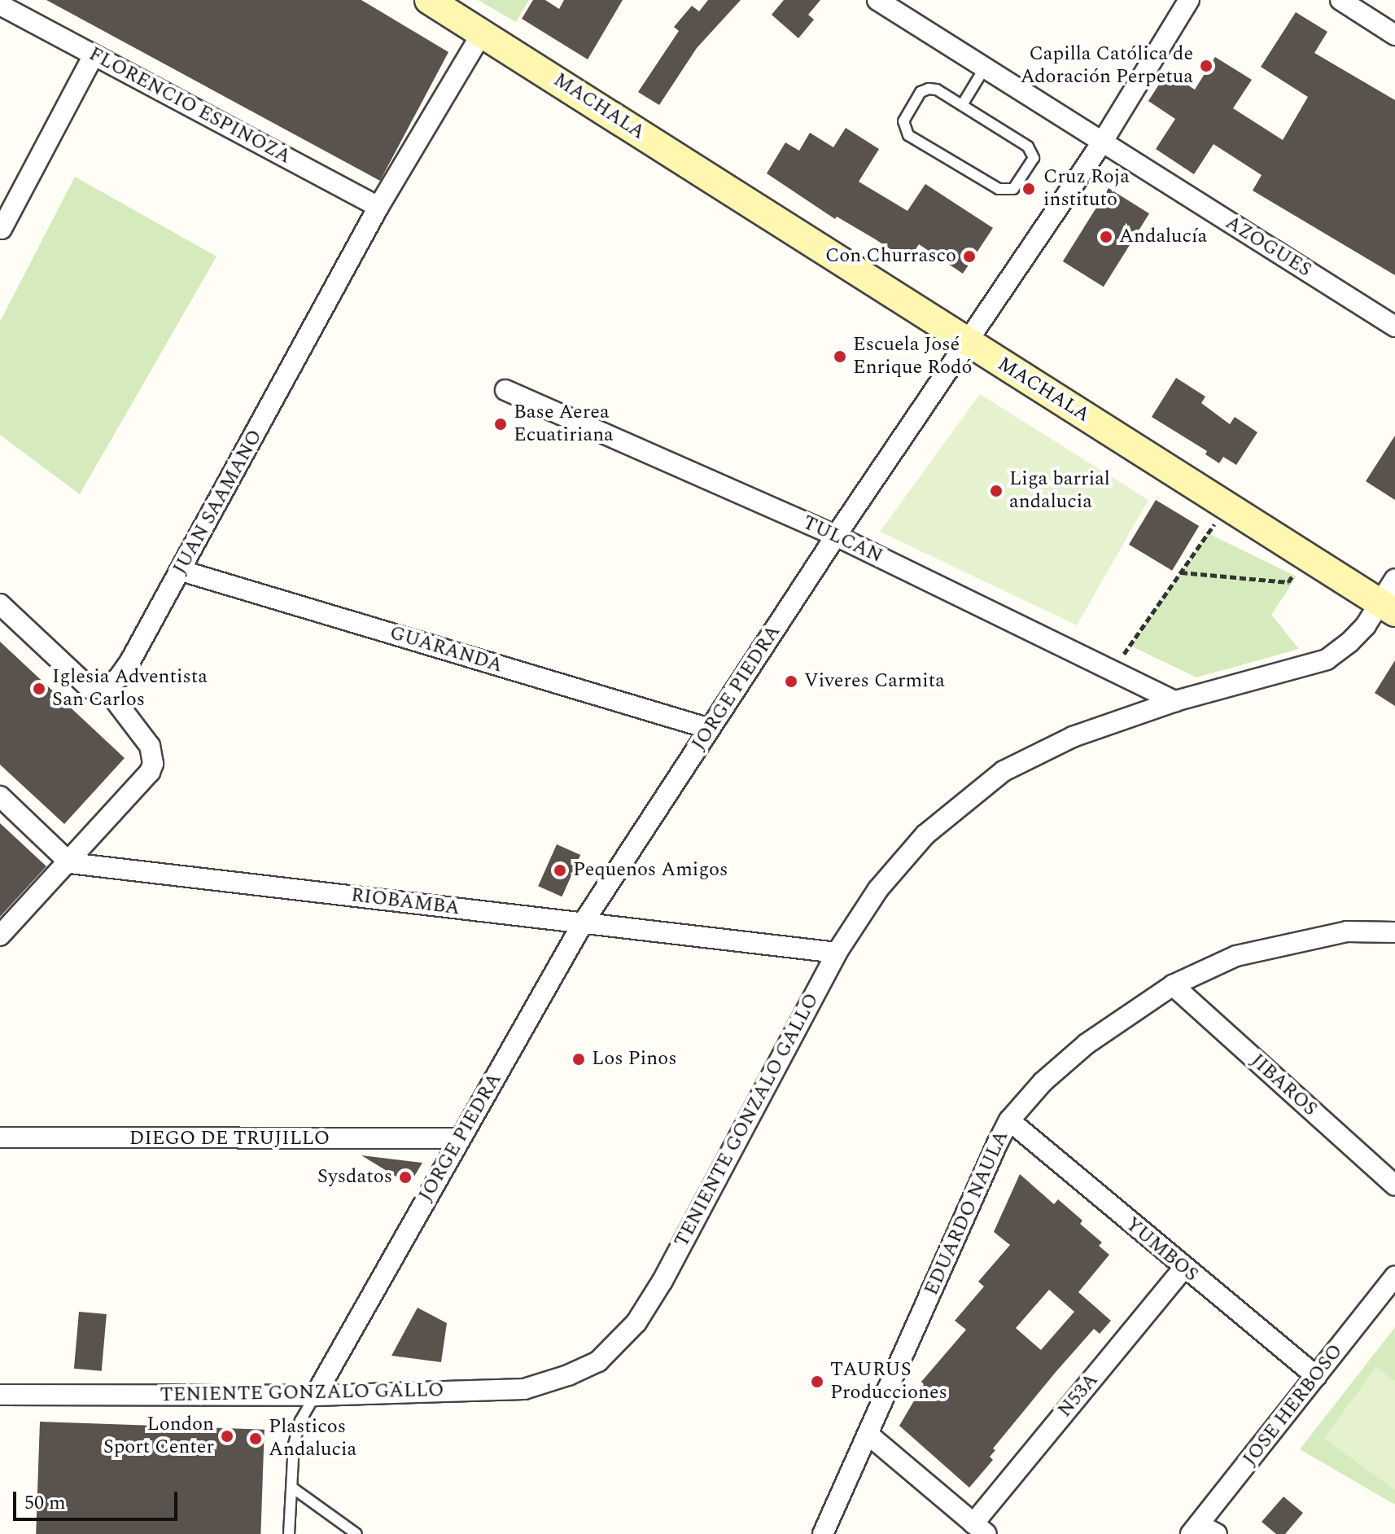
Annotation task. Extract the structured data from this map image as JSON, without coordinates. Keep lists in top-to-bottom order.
{
  "streets": {
    "main road": ["MACHALA"],
    "street": [
      "FLORENCIO ESPINOZA",
      "AZOGUES",
      "JUAN SAAMANO",
      "TULCAN",
      "GUARANDA",
      "JORGE PIEDRA",
      "RIOBAMBA",
      "JIBAROS",
      "TENIENTE GONZALO GALLO",
      "DIEGO DE TRUJILLO",
      "EDUARDO NAULA",
      "YUMBOS",
      "N53A",
      "JOSE HERBOSO"
    ]
  },
  "crossings": [
    ["FLORENCIO ESPINOZA", "JUAN SAAMANO"],
    ["MACHALA", "JUAN SAAMANO"],
    ["MACHALA", "JORGE PIEDRA"],
    ["MACHALA", "TENIENTE GONZALO GALLO"],
    ["AZOGUES", "JORGE PIEDRA"],
    ["JUAN SAAMANO", "GUARANDA"],
    ["TULCAN", "JORGE PIEDRA"],
    ["TULCAN", "TENIENTE GONZALO GALLO"],
    ["GUARANDA", "JORGE PIEDRA"],
    ["JORGE PIEDRA", "RIOBAMBA"],
    ["JORGE PIEDRA", "TENIENTE GONZALO GALLO"],
    ["JORGE PIEDRA", "DIEGO DE TRUJILLO"],
    ["RIOBAMBA", "TENIENTE GONZALO GALLO"],
    ["JIBAROS", "EDUARDO NAULA"],
    ["EDUARDO NAULA", "YUMBOS"],
    ["YUMBOS", "N53A"],
    ["YUMBOS", "JOSE HERBOSO"]
  ],
  "places": [
    "Capilla Católica de Adoración Perpetua",
    "Cruz Roja instituto",
    "Andalucía",
    "Con Churrasco",
    "Escuela José Enrique Rodó",
    "Base Aerea Ecuatiriana",
    "Liga barrial andalucia",
    "Viveres Carmita",
    "Iglesia Adventista San Carlos",
    "Pequenos Amigos",
    "Los Pinos",
    "Sysdatos",
    "TAURUS Producciones",
    "London Sport Center",
    "Plasticos Andalucia"
  ],
  "scale_bar": "50 m"
}
